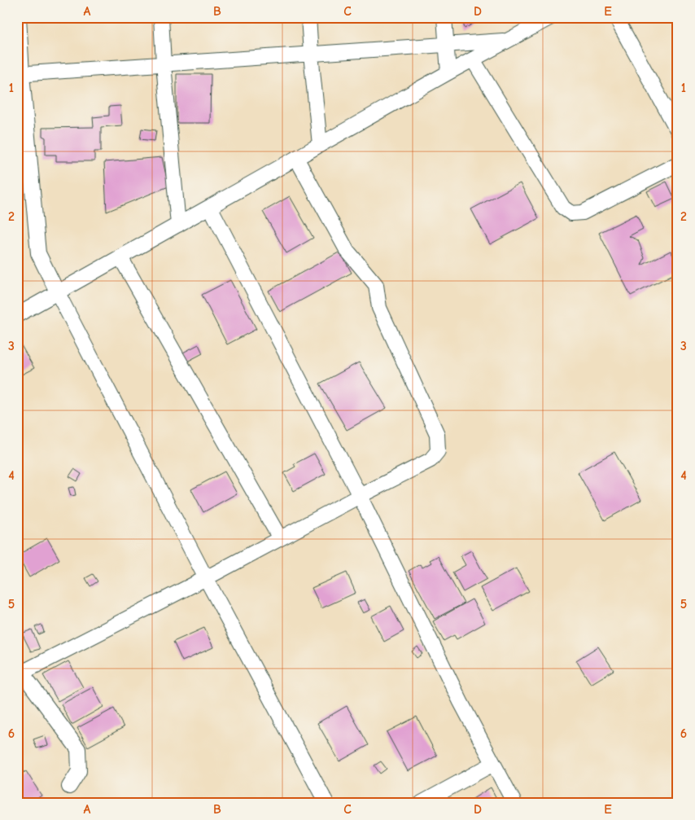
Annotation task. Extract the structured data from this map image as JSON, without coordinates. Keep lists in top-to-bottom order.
{
  "grid": {
    "columns": [
      "A",
      "B",
      "C",
      "D",
      "E"
    ],
    "rows": [
      "1",
      "2",
      "3",
      "4",
      "5",
      "6"
    ]
  }
}
